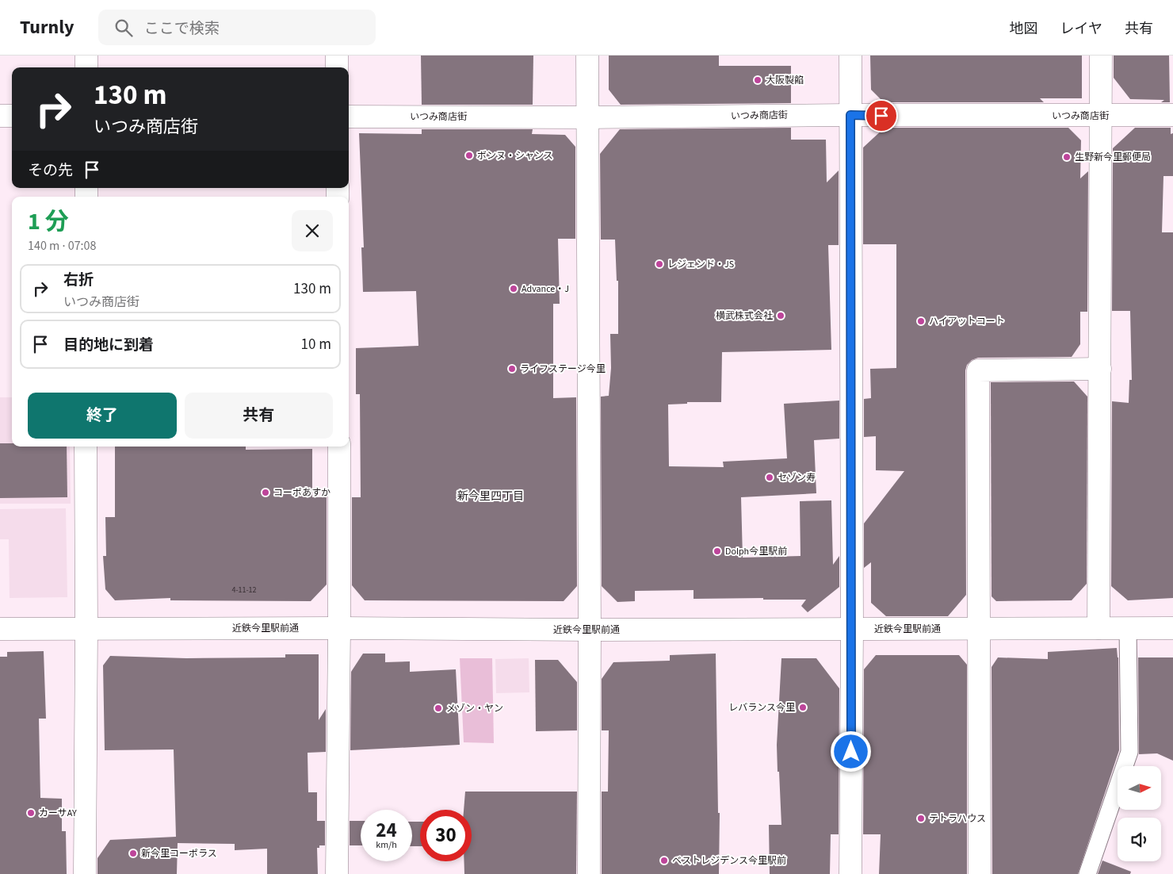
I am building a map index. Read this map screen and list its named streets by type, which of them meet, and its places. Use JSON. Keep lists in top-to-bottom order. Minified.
{"streets":{"street":["いつみ商店街","近鉄今里駅前通"]},"districts":["新今里四丁目"],"places":["大阪製餡","ボンヌ・シャンス","生野新今里郵便局","レジェンド・JS","Advance・J","横武株式会社","ハイアットコート","ライフステージ今里","セゾン寿","コーポあすか","Dolph今里駅前","レバランス今里","メゾン・ヤン","カーサAY","テトラハウス","新今里コーポラス","ベストレジデンス今里駅前"],"house_numbers":["4-11-12"],"north":"right","page":{"header":"Turnly","search":"ここで検索","nav":["地図","レイヤ","共有"],"turn":["130 m","いつみ商店街"],"then":"その先","heading":["1 分","140 m · 07:08"],"list":[{"name":"右折","note":"いつみ商店街","value":"130 m"},{"name":"目的地に到着","value":"10 m"}],"buttons":["終了","共有"],"speed":"24 km/h","limit":"30"}}
